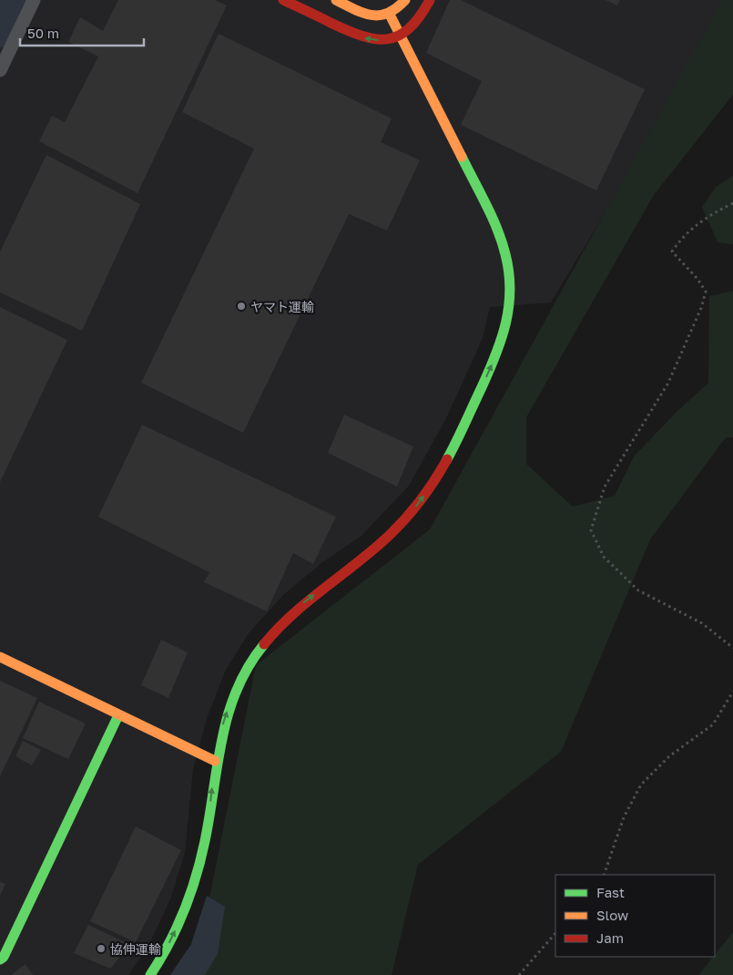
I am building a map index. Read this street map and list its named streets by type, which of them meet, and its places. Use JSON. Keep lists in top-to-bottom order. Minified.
{"places":["ヤマト運輸","協伸運輸"],"legend":["Fast","Slow","Jam"],"scale_bar":"50 m"}
